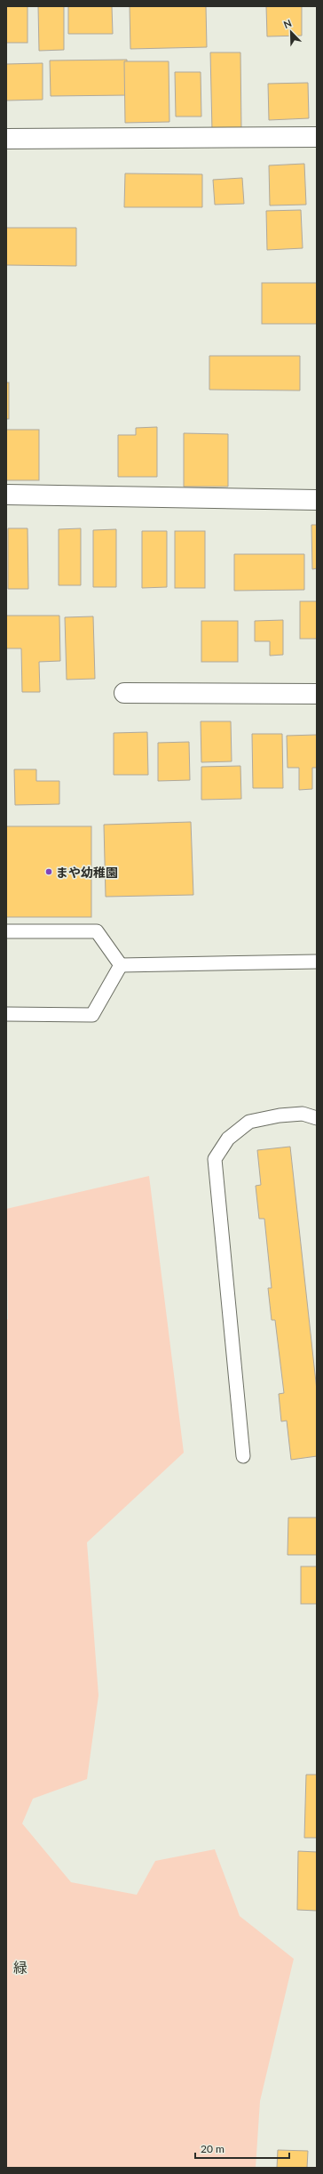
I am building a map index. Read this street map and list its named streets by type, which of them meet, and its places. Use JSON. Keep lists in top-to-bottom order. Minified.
{"districts":["緑"],"places":["まや幼稚園"],"scale_bar":"20 m","north":"top left"}
